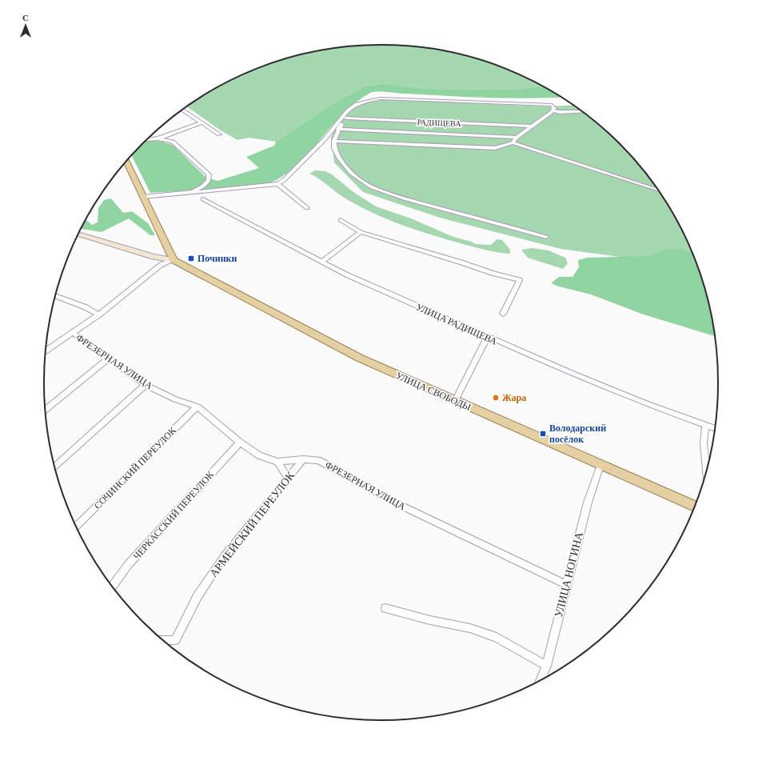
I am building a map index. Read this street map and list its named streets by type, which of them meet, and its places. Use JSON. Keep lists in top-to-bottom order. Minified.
{"streets":{"main road":["УЛИЦА СВОБОДЫ"],"street":["РАДИЩЕВА","УЛИЦА РАДИЩЕВА","ФРЕЗЕРНАЯ УЛИЦА","СОЧИНСКИЙ ПЕРЕУЛОК","ЧЕРКАССКИЙ ПЕРЕУЛОК","АРМЕЙСКИЙ ПЕРЕУЛОК","УЛИЦА НОГИНА"]},"crossings":[["ФРЕЗЕРНАЯ УЛИЦА","СОЧИНСКИЙ ПЕРЕУЛОК"],["ФРЕЗЕРНАЯ УЛИЦА","ЧЕРКАССКИЙ ПЕРЕУЛОК"],["ФРЕЗЕРНАЯ УЛИЦА","АРМЕЙСКИЙ ПЕРЕУЛОК"],["ФРЕЗЕРНАЯ УЛИЦА","УЛИЦА НОГИНА"],["УЛИЦА СВОБОДЫ","УЛИЦА НОГИНА"]],"places":{"transit":["Починки","Володарский посёлок"],"other":["Жара"]},"north":"top"}
